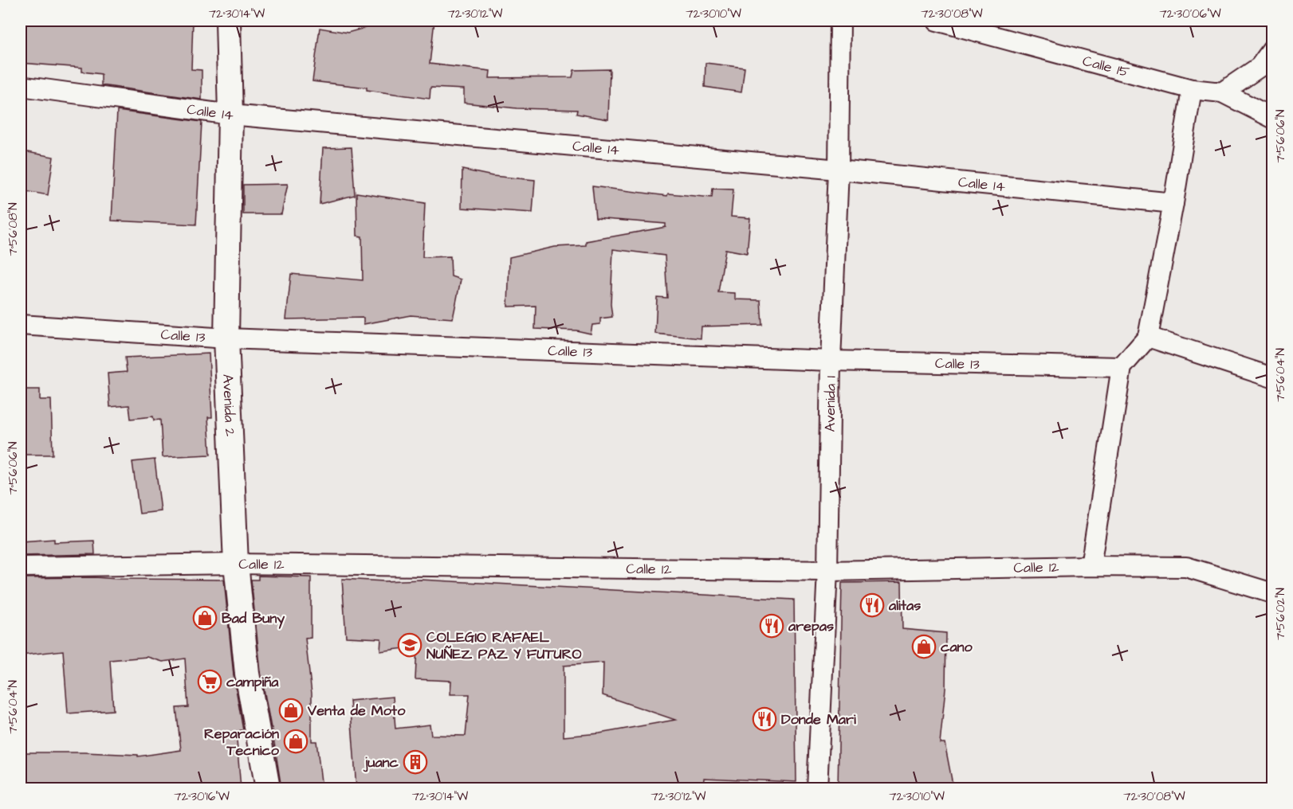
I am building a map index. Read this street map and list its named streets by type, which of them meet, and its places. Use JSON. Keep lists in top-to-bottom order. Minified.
{"streets":{"street":["Calle 15","Calle 14","Calle 13","Avenida 1","Avenida 2","Calle 12"]},"crossings":[["Calle 14","Avenida 1"],["Calle 14","Avenida 2"],["Calle 13","Avenida 1"],["Calle 13","Avenida 2"],["Avenida 1","Calle 12"],["Avenida 2","Calle 12"]],"places":{"restaurant":["alitas","arepas","Donde Mari"],"shop":["Bad Buny","cano","Venta de Moto","Reparación Tecnico"],"school or university":["COLEGIO RAFAEL NUÑEZ PAZ Y FUTURO"],"supermarket":["campiña"],"building":["juanc"]},"coordinates":["72°30'14\"W","72°30'12\"W","72°30'10\"W","72°30'08\"W","72°30'06\"W","7°56'06\"N","7°56'08\"N","7°56'04\"N","7°56'02\"N","72°30'16\"W"]}
